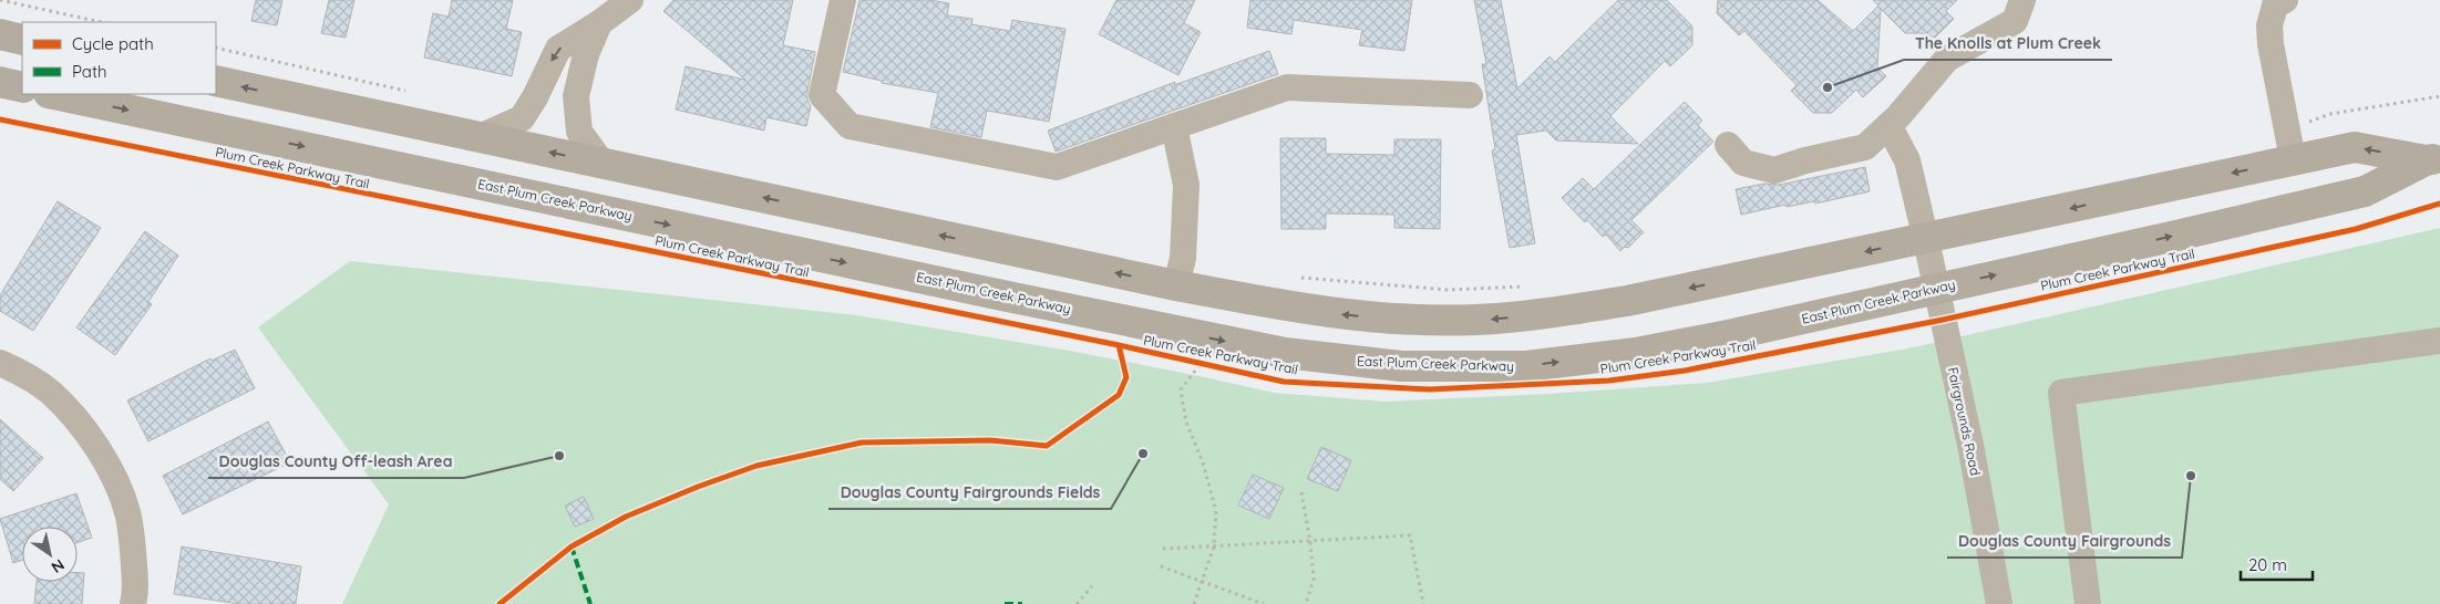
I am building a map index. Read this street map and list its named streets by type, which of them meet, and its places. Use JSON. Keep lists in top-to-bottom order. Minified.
{"streets":{"main road":["East Plum Creek Parkway"],"street":["Fairgrounds Road"],"cycle path":["Plum Creek Parkway Trail"]},"crossings":[["East Plum Creek Parkway","Fairgrounds Road"]],"places":["The Knolls at Plum Creek","Douglas County Fairgrounds Fields","Douglas County Off-leash Area","Douglas County Fairgrounds"],"legend":["Cycle path","Path"],"scale_bar":"20 m","north":"bottom right"}
